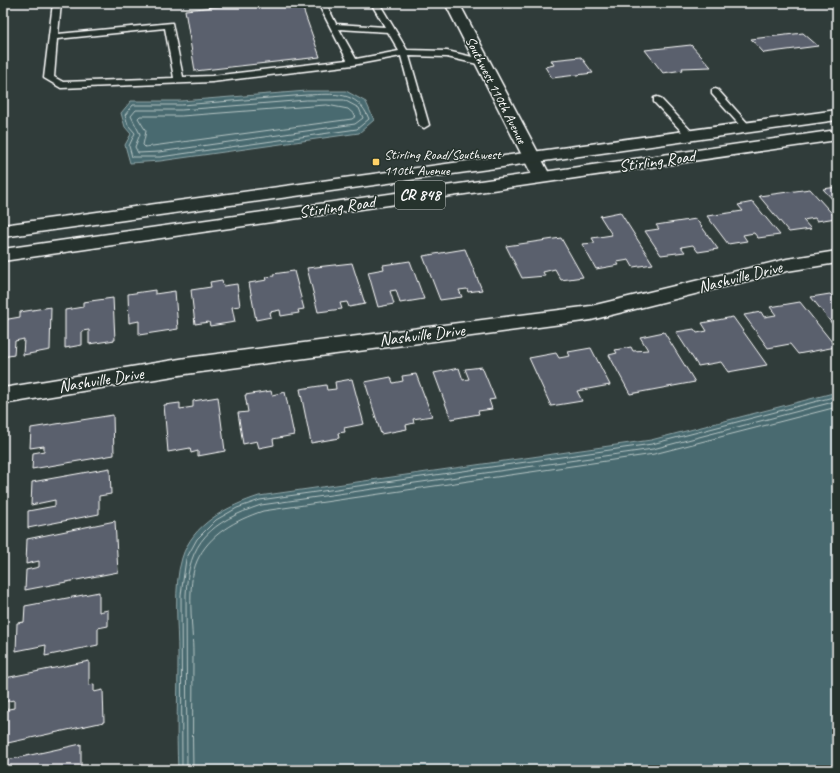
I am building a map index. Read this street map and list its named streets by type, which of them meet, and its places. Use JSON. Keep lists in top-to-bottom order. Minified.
{"streets":{"main road":["Southwest 110th Avenue","Stirling Road","CR 848","Nashville Drive"]},"crossings":[["Southwest 110th Avenue","Stirling Road"]],"places":{"transit":["Stirling Road/Southwest 110th Avenue"]}}
